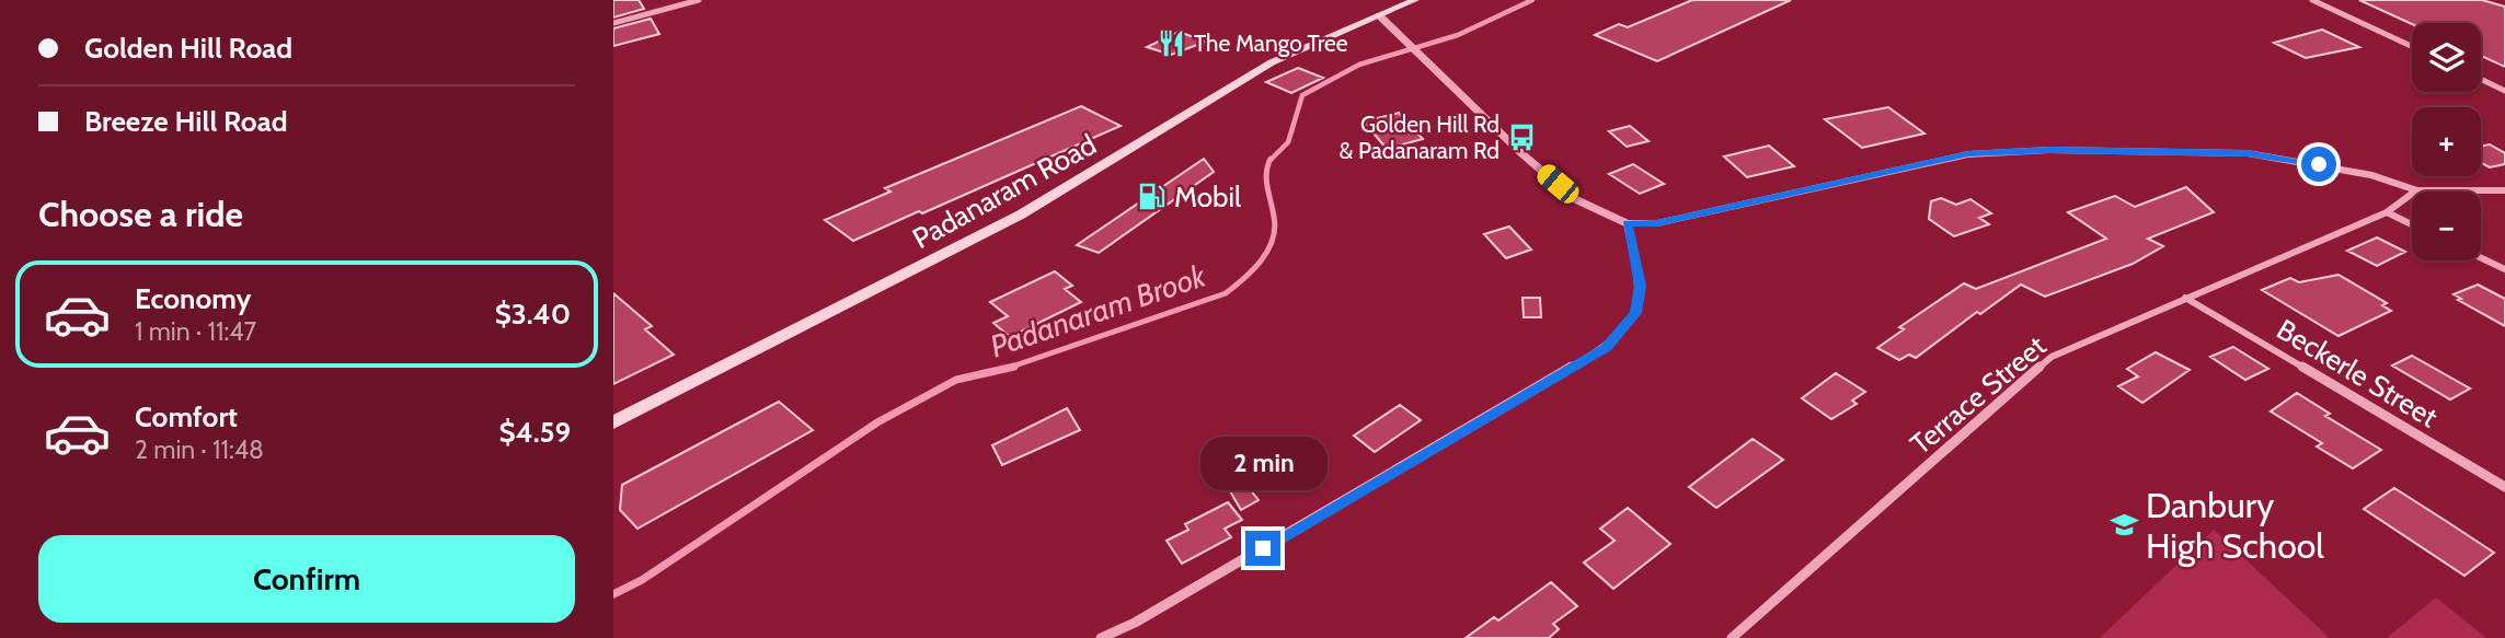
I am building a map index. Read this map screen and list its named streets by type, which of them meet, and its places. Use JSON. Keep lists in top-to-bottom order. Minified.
{"streets":{"main road":["Padanaram Road"],"street":["Beckerle Street","Terrace Street"]},"crossings":[["Beckerle Street","Terrace Street"]],"water":["Padanaram Brook"],"places":{"restaurant":["The Mango Tree"],"bus stop":["Golden Hill Rd & Padanaram Rd"],"fuel station":["Mobil"],"school or university":["Danbury High School"]},"page":{"banner":["Golden Hill Road","Breeze Hill Road"],"map_buttons":["+","−"],"heading":"Choose a ride","list":[{"name":"Economy","note":"1 min · 11:47","value":"$3.40"},{"name":"Comfort","note":"2 min · 11:48","value":"$4.59"}],"bubble":"2 min","buttons":"Confirm"}}
